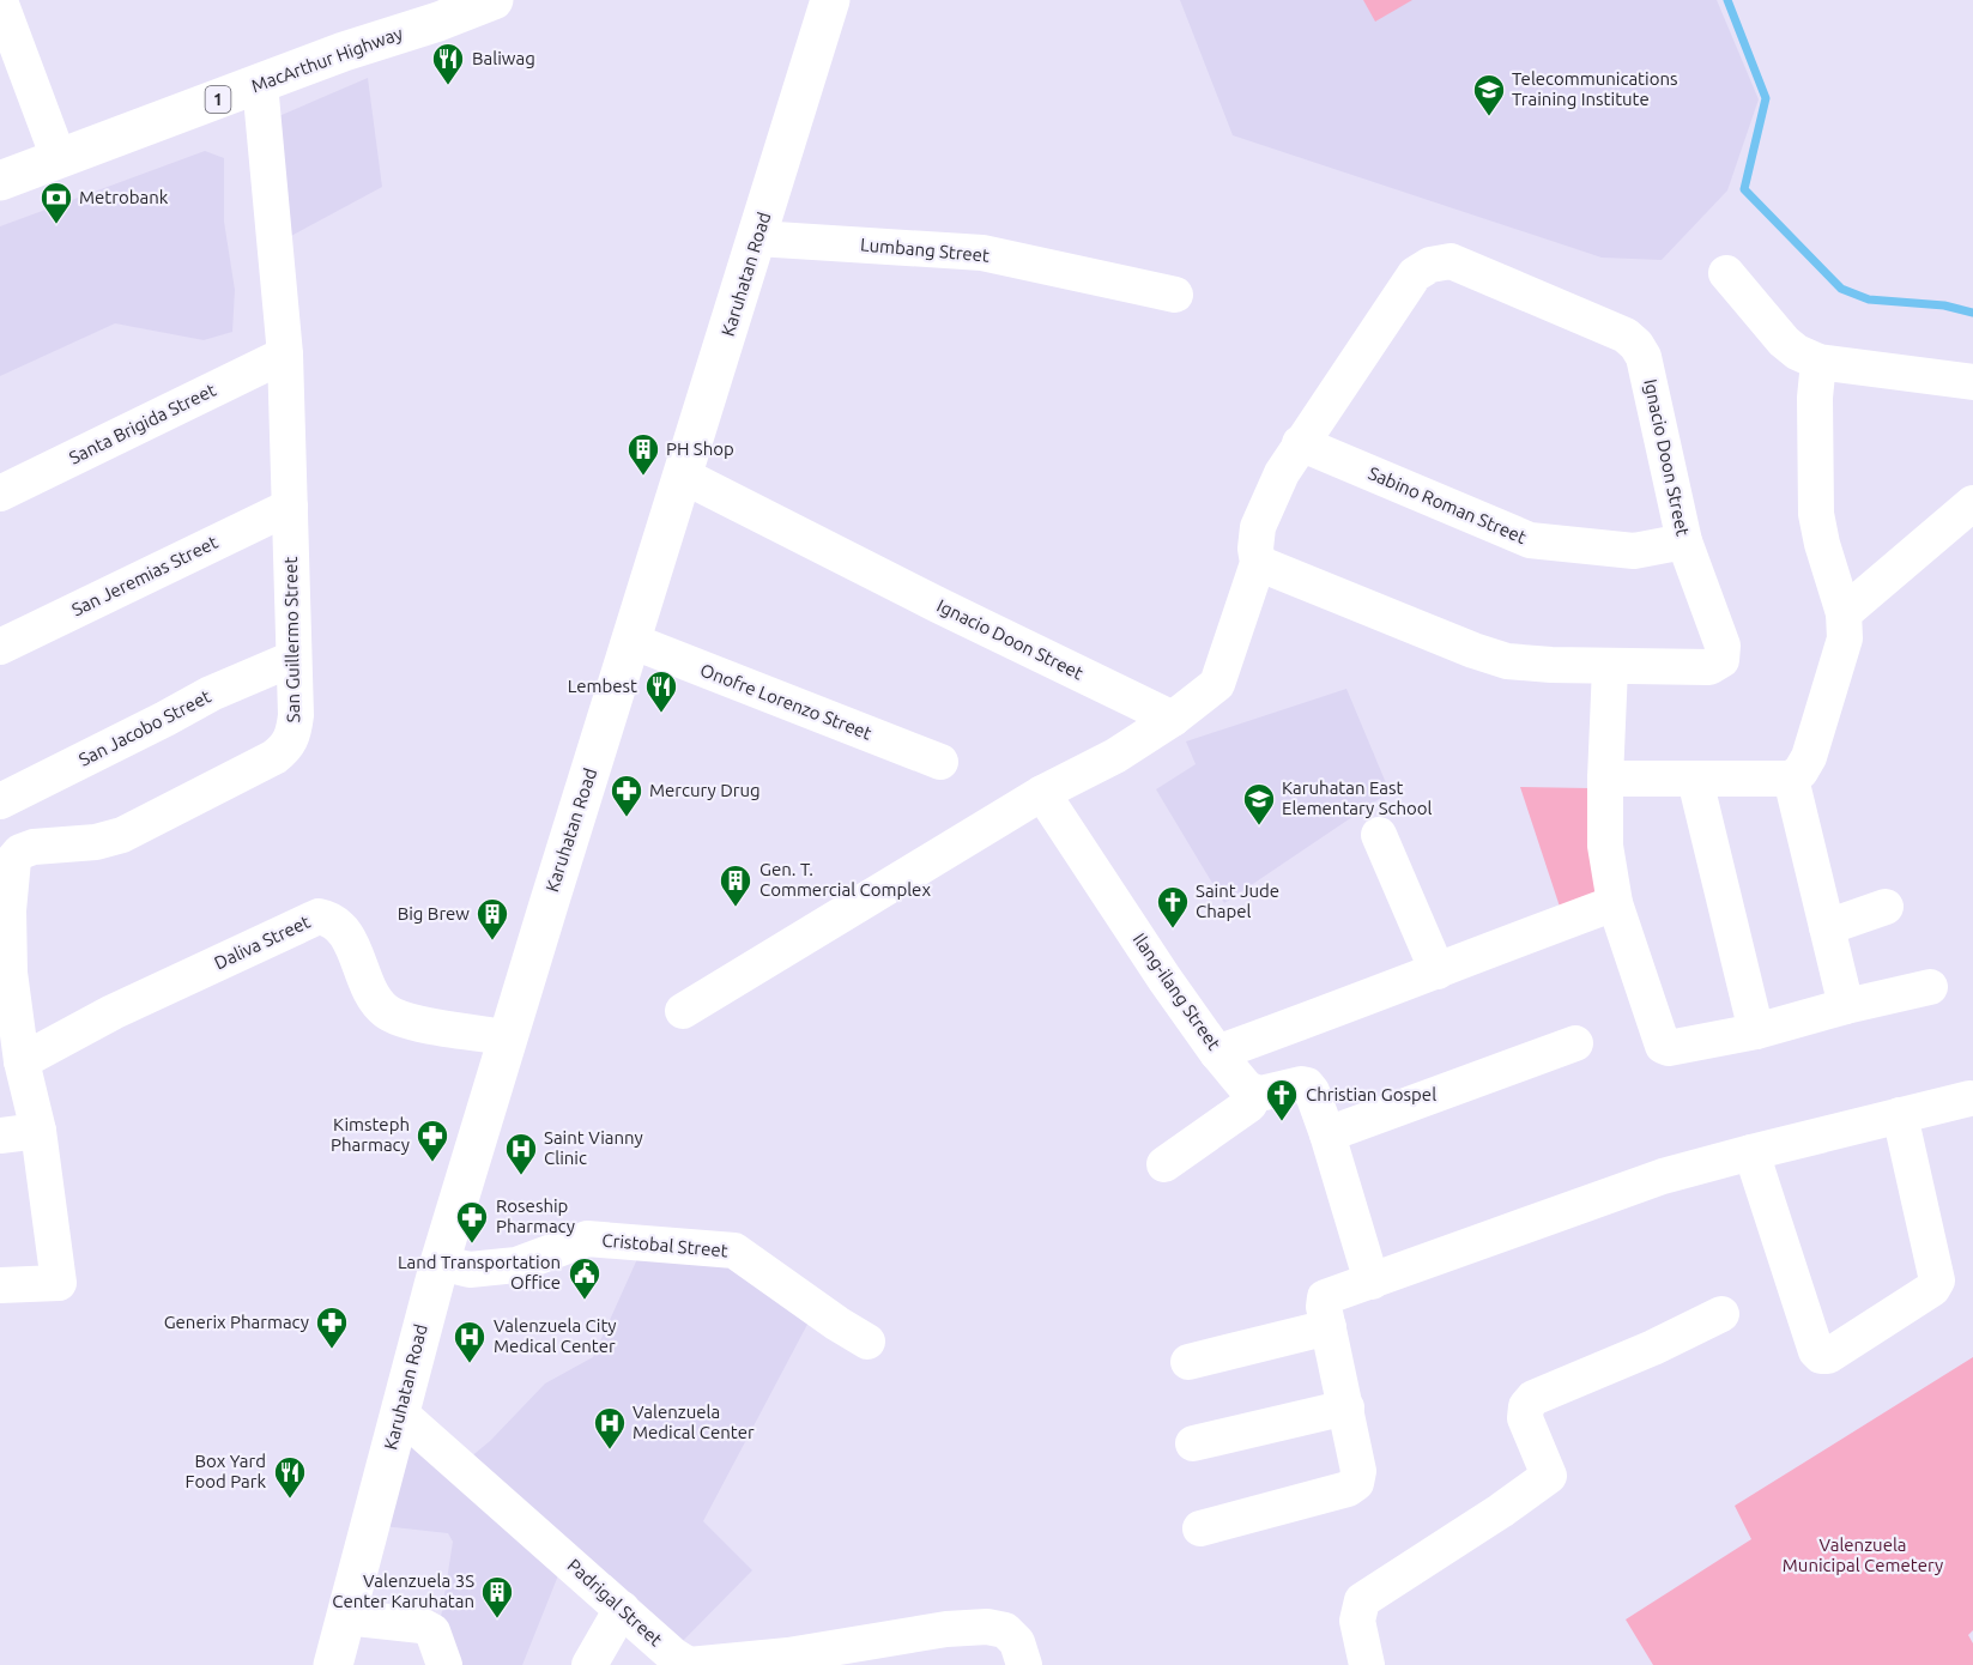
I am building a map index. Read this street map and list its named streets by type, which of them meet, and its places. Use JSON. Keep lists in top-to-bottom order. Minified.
{"streets":{"main road":["MacArthur Highway","1","Karuhatan Road"],"street":["Lumbang Street","Santa Brigida Street","Ignacio Doon Street","Sabino Roman Street","San Jeremias Street","San Guillermo Street","Onofre Lorenzo Street","San Jacobo Street","Daliva Street","Ilang-ilang Street","Cristobal Street","Padrigal Street"]},"crossings":[["MacArthur Highway","San Guillermo Street"],["Lumbang Street","Karuhatan Road"],["Karuhatan Road","Ignacio Doon Street"],["Karuhatan Road","Onofre Lorenzo Street"],["Karuhatan Road","Daliva Street"],["Karuhatan Road","Cristobal Street"],["Karuhatan Road","Padrigal Street"],["Santa Brigida Street","San Guillermo Street"],["Ignacio Doon Street","Sabino Roman Street"],["San Jeremias Street","San Guillermo Street"],["San Guillermo Street","San Jacobo Street"],["San Guillermo Street","Daliva Street"]],"parks":["Valenzuela Municipal Cemetery"],"places":{"restaurant":["Baliwag","Lembest","Box Yard Food Park"],"school or university":["Telecommunications Training Institute","Karuhatan East Elementary School"],"bank":["Metrobank"],"building":["PH Shop","Gen. T. Commercial Complex","Big Brew","Valenzuela 3S Center Karuhatan"],"pharmacy":["Mercury Drug","Kimsteph Pharmacy","Roseship Pharmacy","Generix Pharmacy"],"church":["Saint Jude Chapel","Christian Gospel"],"hospital":["Saint Vianny Clinic","Valenzuela City Medical Center","Valenzuela Medical Center"],"public building":["Land Transportation Office"]}}
